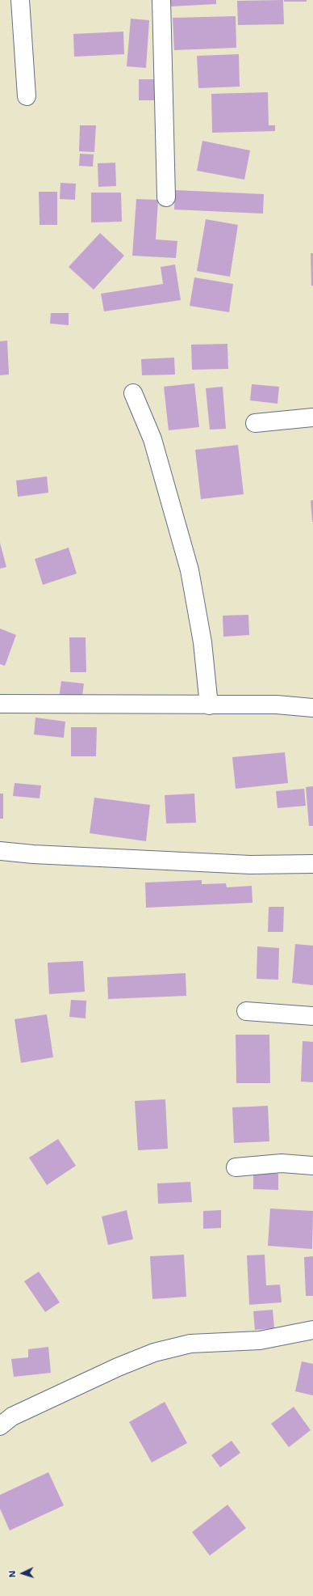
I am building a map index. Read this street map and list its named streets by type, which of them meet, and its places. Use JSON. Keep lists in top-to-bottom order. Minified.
{"north":"left"}
